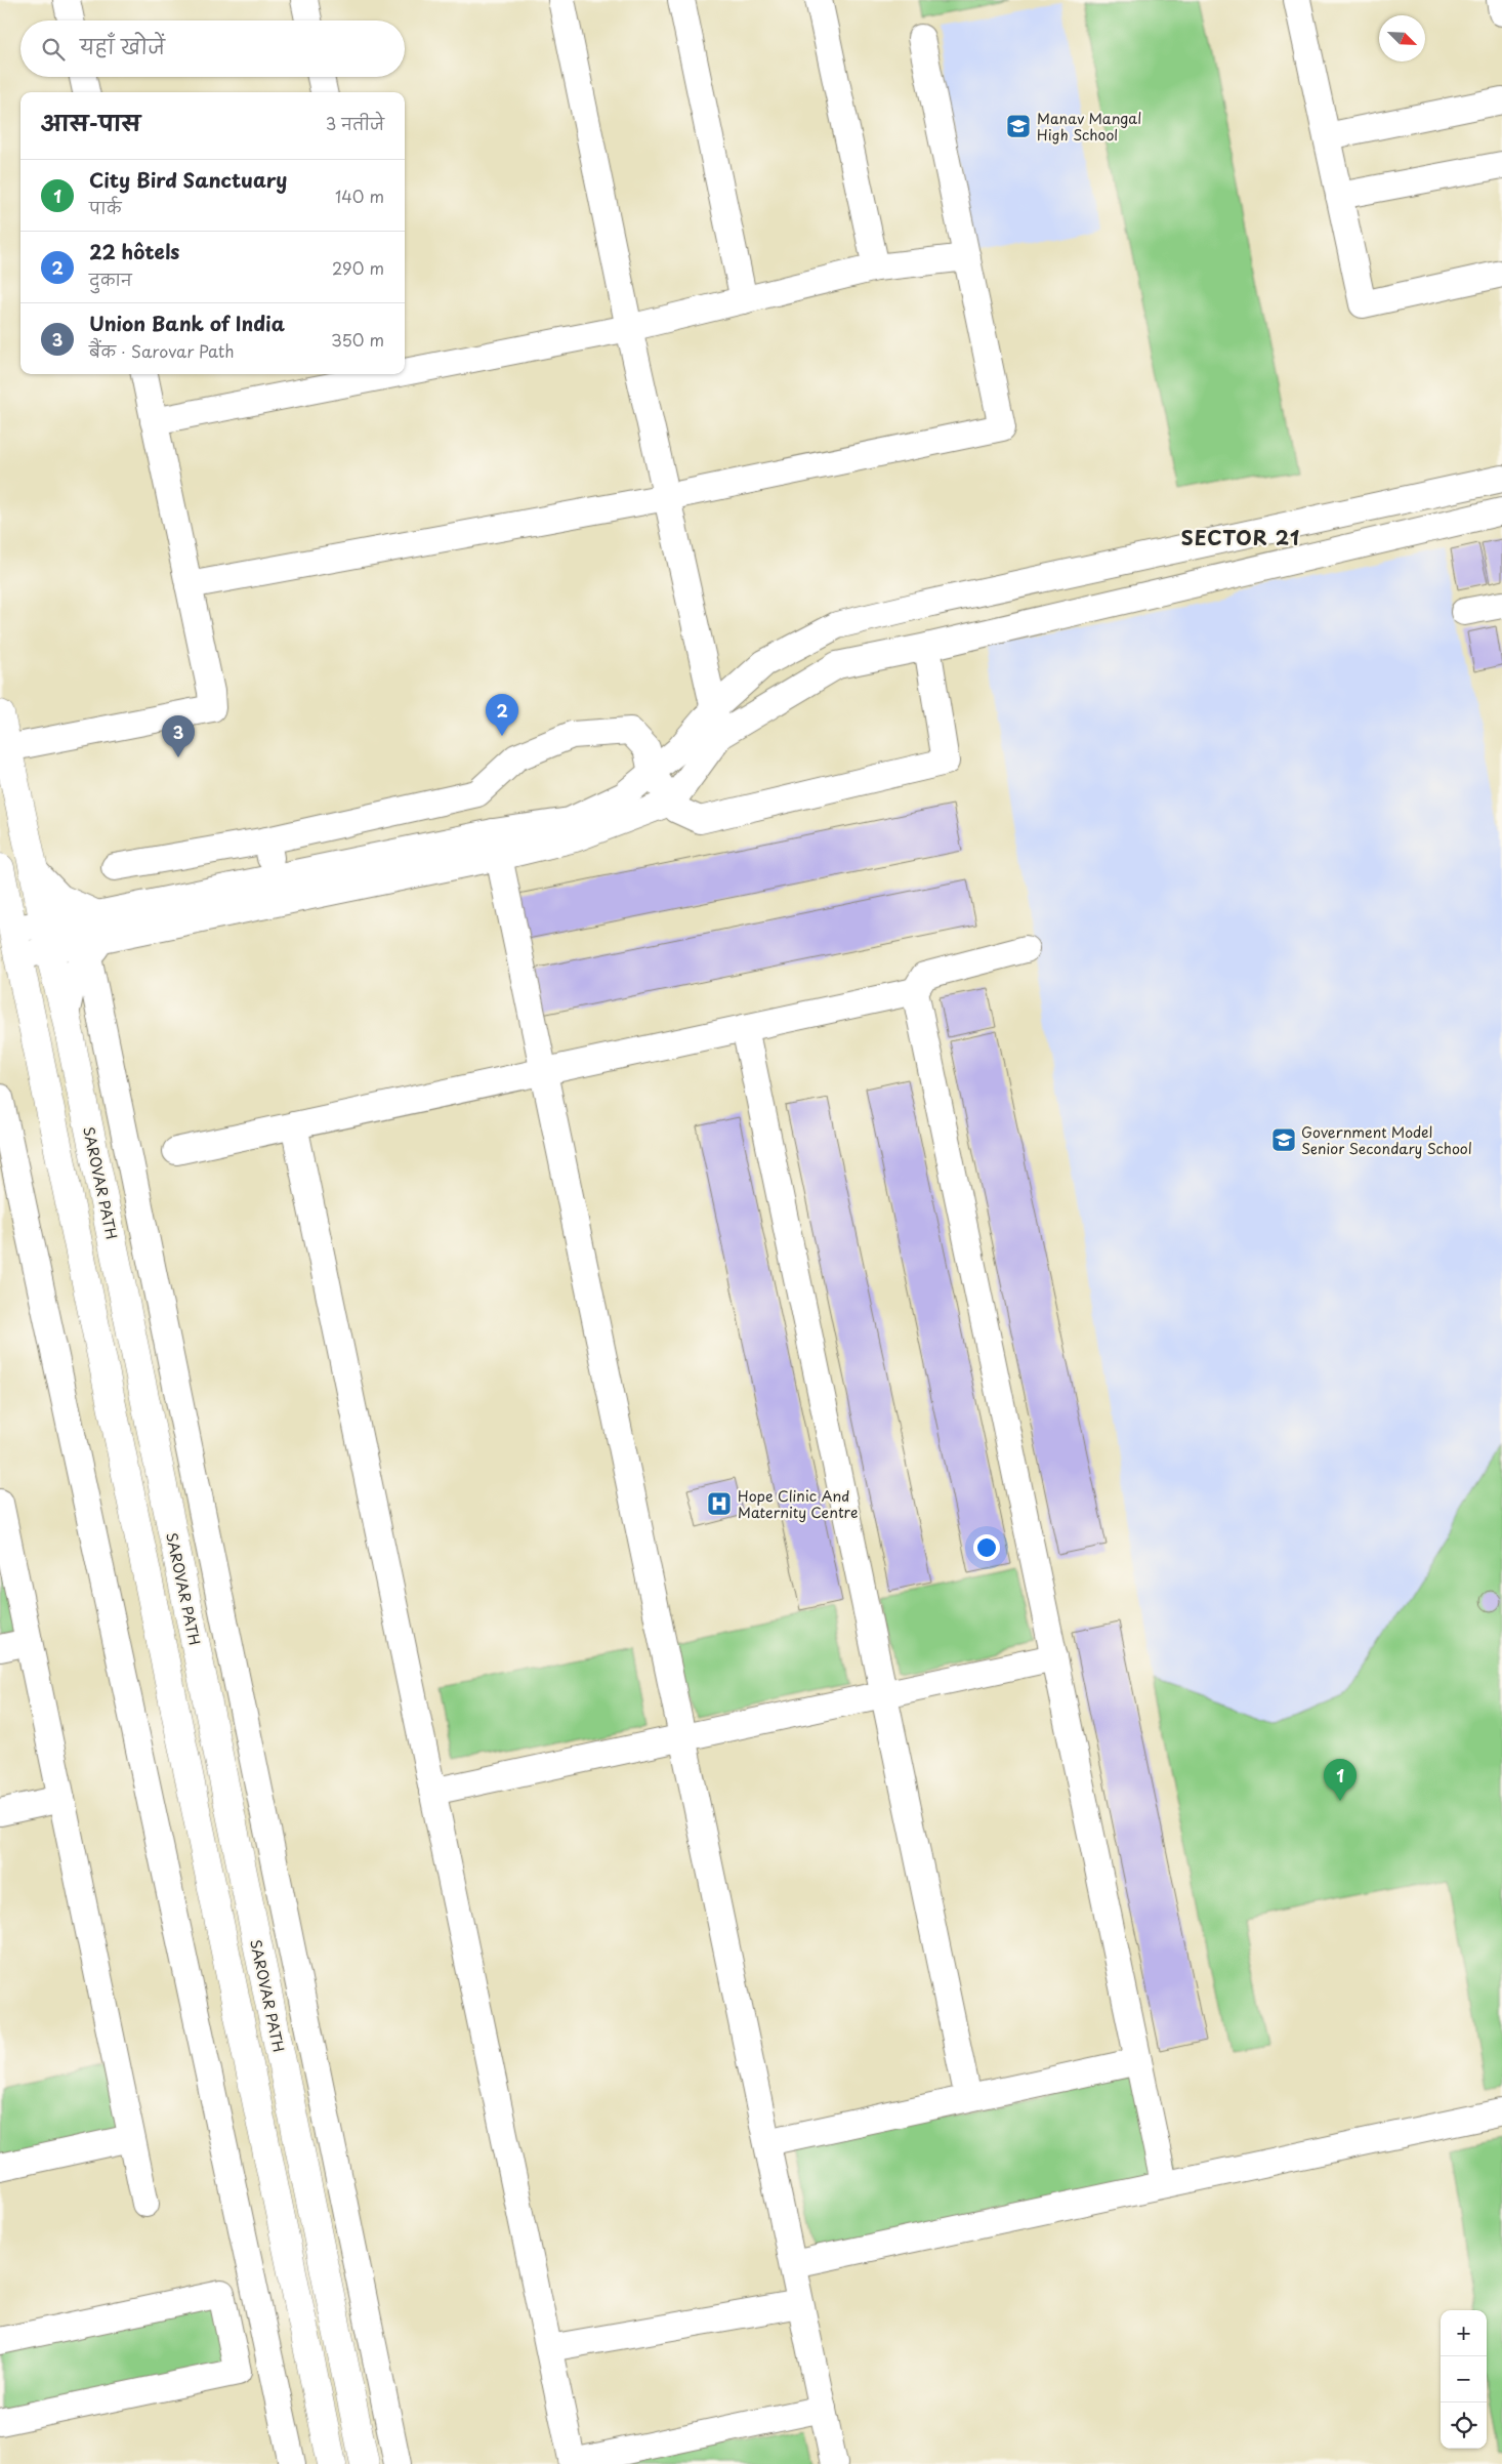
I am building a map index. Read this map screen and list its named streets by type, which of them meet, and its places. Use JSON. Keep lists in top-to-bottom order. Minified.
{"streets":{"main road":["SAROVAR PATH"]},"districts":["SECTOR 21"],"places":{"school or university":["Manav Mangal High School","Government Model Senior Secondary School"],"hospital":["Hope Clinic And Maternity Centre"]},"north":"bottom right","page":{"search":"यहाँ खोजें","heading":["आस-पास","3 नतीजे"],"list":[{"mark":"1","name":"City Bird Sanctuary","note":"पार्क","value":"140 m"},{"mark":"2","name":"22 hôtels","note":"दुकान","value":"290 m"},{"mark":"3","name":"Union Bank of India","note":"बैंक · Sarovar Path","value":"350 m"}],"pins":["2","3","1"],"map_buttons":["+","−"]}}
